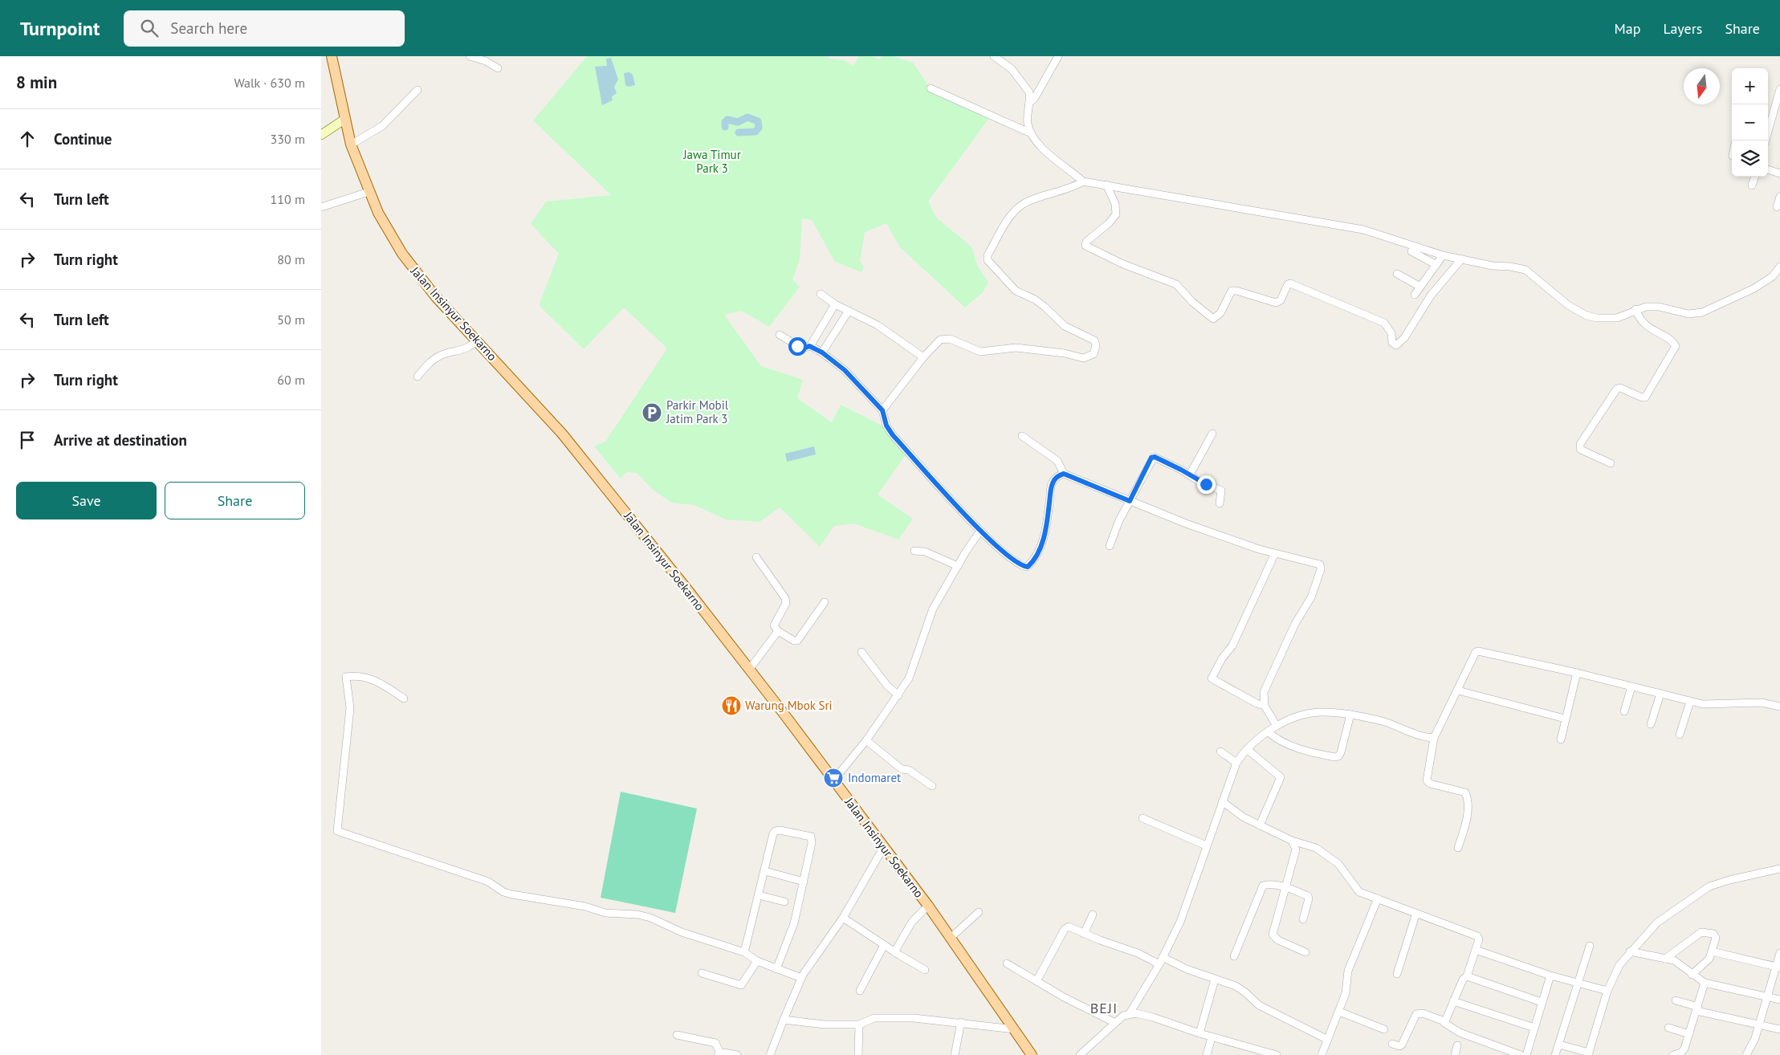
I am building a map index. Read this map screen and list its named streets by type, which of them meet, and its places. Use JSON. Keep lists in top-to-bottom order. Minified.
{"streets":{"main road":["Jalan Insinyur Soekarno"]},"districts":["BEJI"],"parks":["Jawa Timur Park 3"],"places":{"parking":["Parkir Mobil Jatim Park 3"],"restaurant":["Warung Mbok Sri"],"supermarket":["Indomaret"]},"north":"bottom","page":{"header":"Turnpoint","search":"Search here","nav":["Map","Layers","Share"],"heading":["8 min","Walk · 630 m"],"map_buttons":["+","−"],"list":[["Continue","330 m"],["Turn left","110 m"],["Turn right","80 m"],["Turn left","50 m"],["Turn right","60 m"],"Arrive at destination"],"buttons":["Save","Share"]}}
